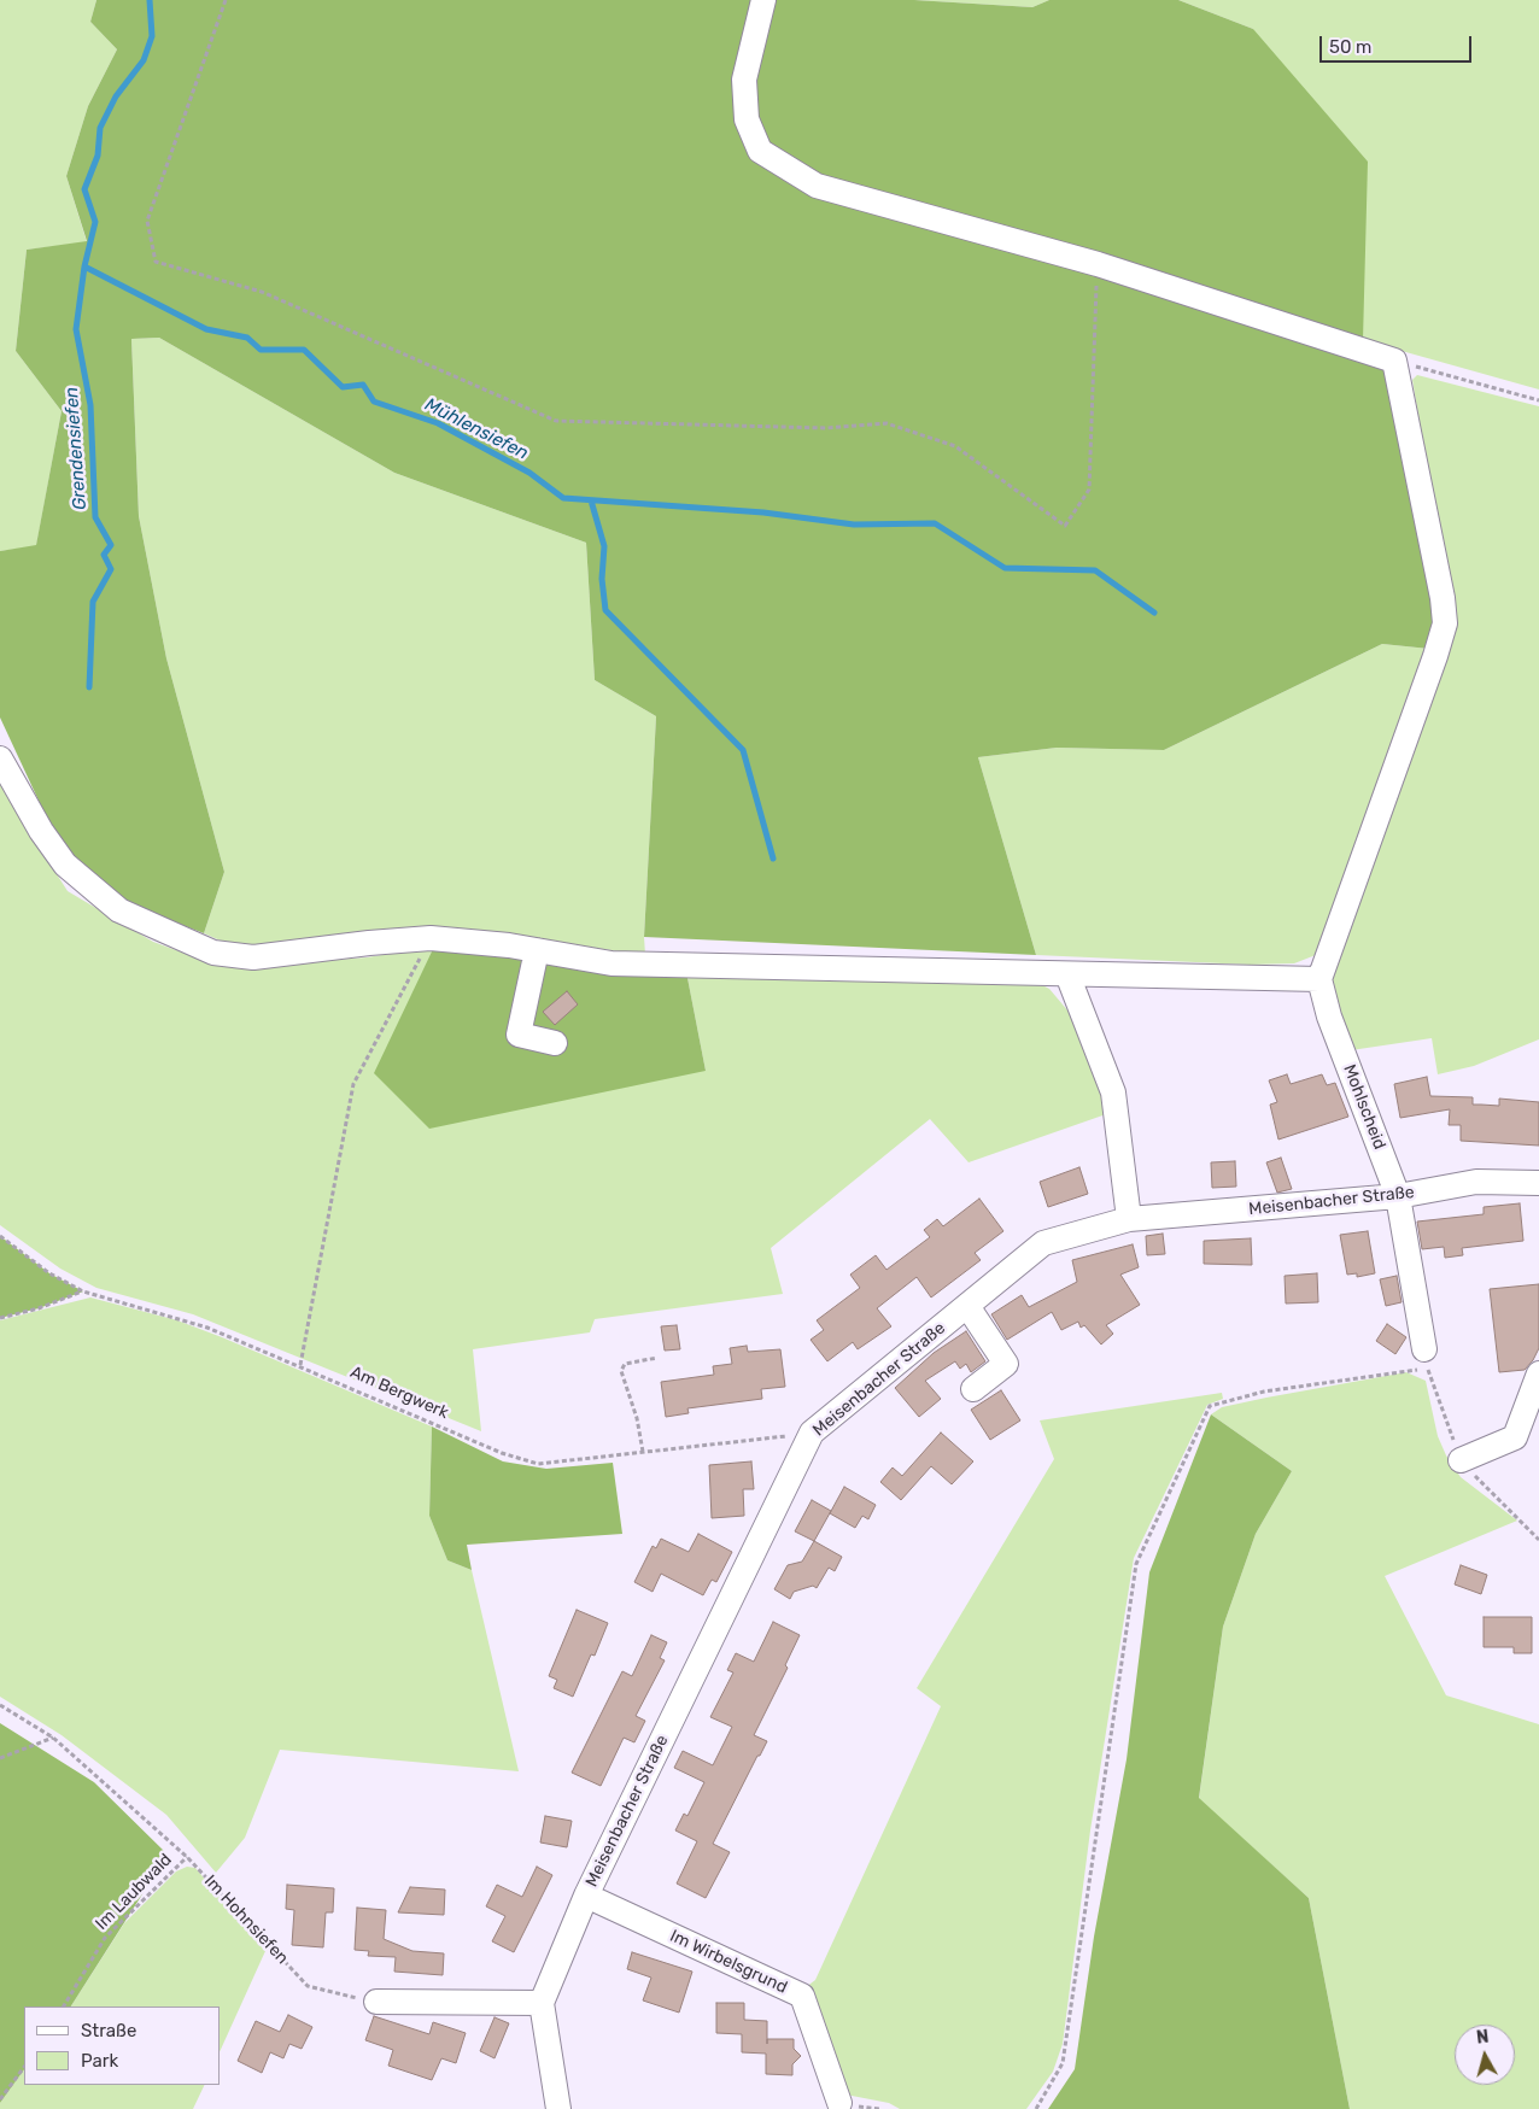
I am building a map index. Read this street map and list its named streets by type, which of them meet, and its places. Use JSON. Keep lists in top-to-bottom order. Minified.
{"streets":{"street":["Mohlscheid","Meisenbacher Straße","Im Wirbelsgrund"],"path":["Am Bergwerk","Im Laubwald","Im Hohnsiefen"]},"crossings":[["Mohlscheid","Meisenbacher Straße"],["Meisenbacher Straße","Am Bergwerk"],["Meisenbacher Straße","Im Wirbelsgrund"],["Im Laubwald","Im Hohnsiefen"]],"water":["Mühlensiefen","Grendensiefen"],"legend":["Straße","Park"],"scale_bar":"50 m","north":"top"}
